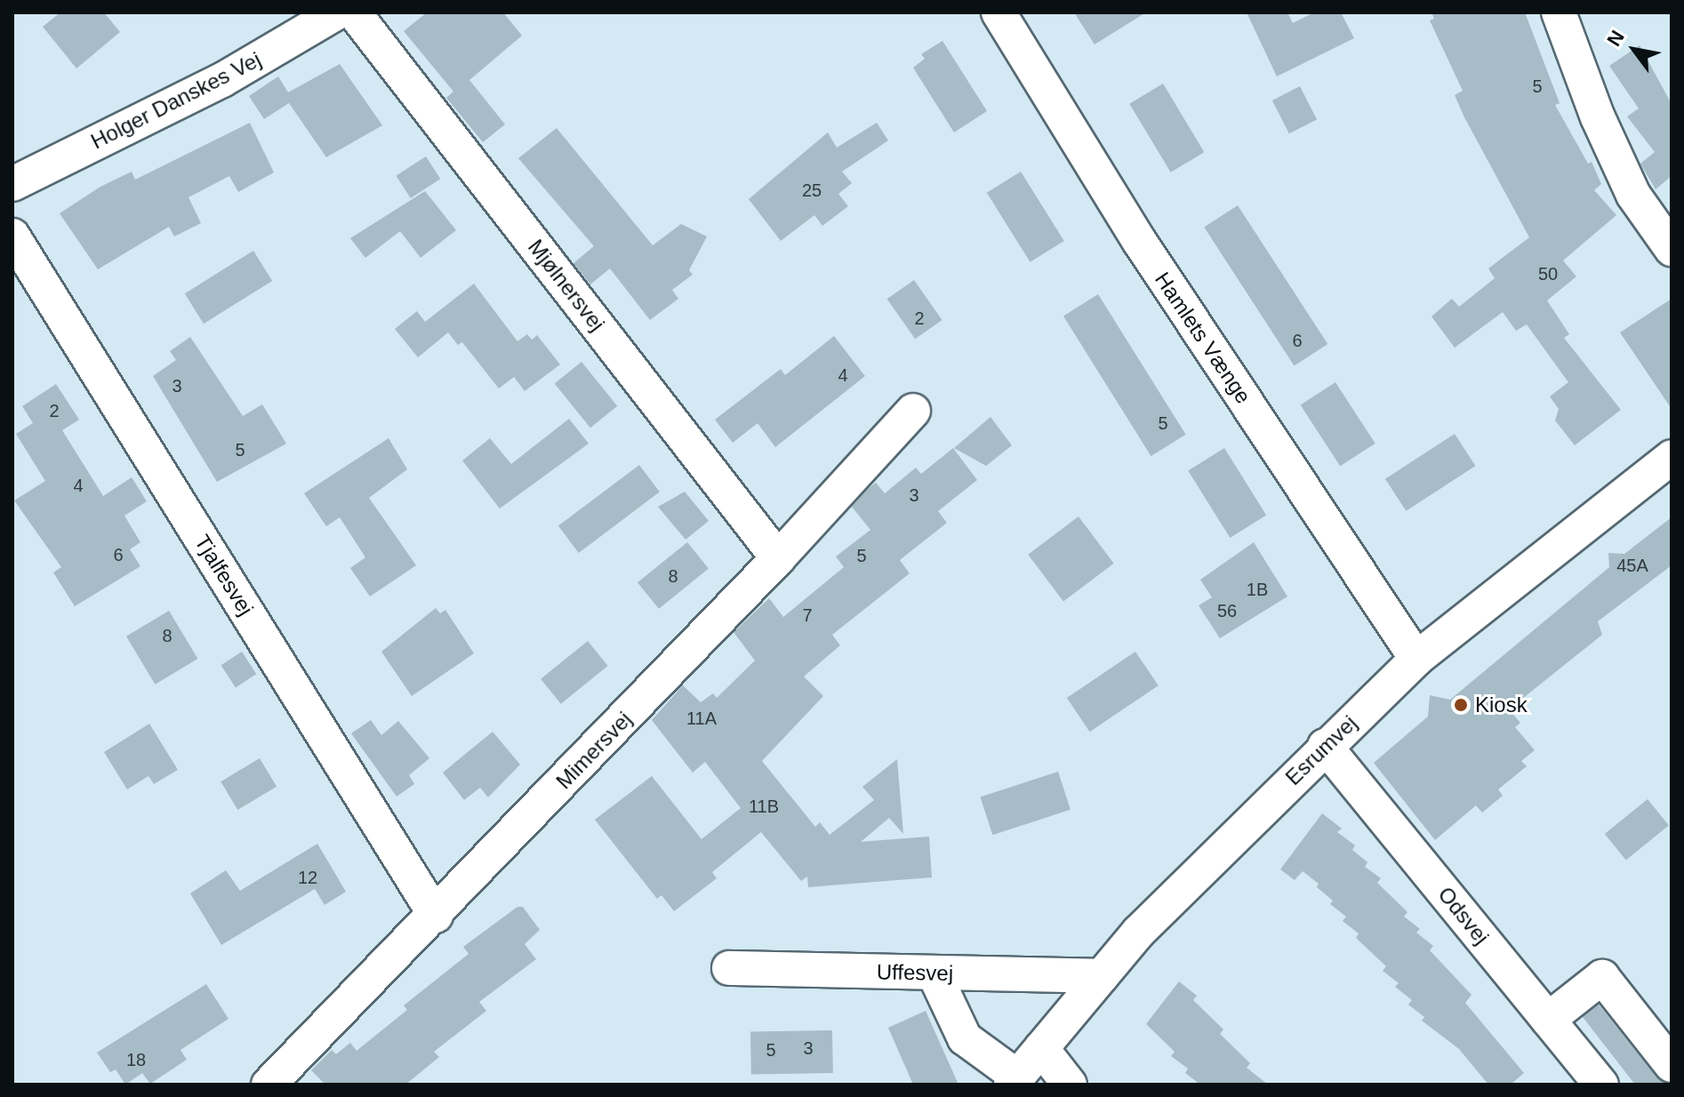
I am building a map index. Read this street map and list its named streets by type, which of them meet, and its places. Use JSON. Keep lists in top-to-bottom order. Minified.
{"streets":{"street":["Holger Danskes Vej","Mjølnersvej","Hamlets Vænge","Tjalfesvej","Mimersvej","Esrumvej","Odsvej","Uffesvej"]},"crossings":[["Mjølnersvej","Mimersvej"],["Hamlets Vænge","Esrumvej"],["Tjalfesvej","Mimersvej"],["Esrumvej","Odsvej"],["Esrumvej","Uffesvej"]],"places":["Kiosk"],"house_numbers":["5","25","50","2","6","4","3","2","5","5","4","3","6","5","45A","8","1B","56","7","8","11A","11B","12","3","5","18"],"north":"top left"}
